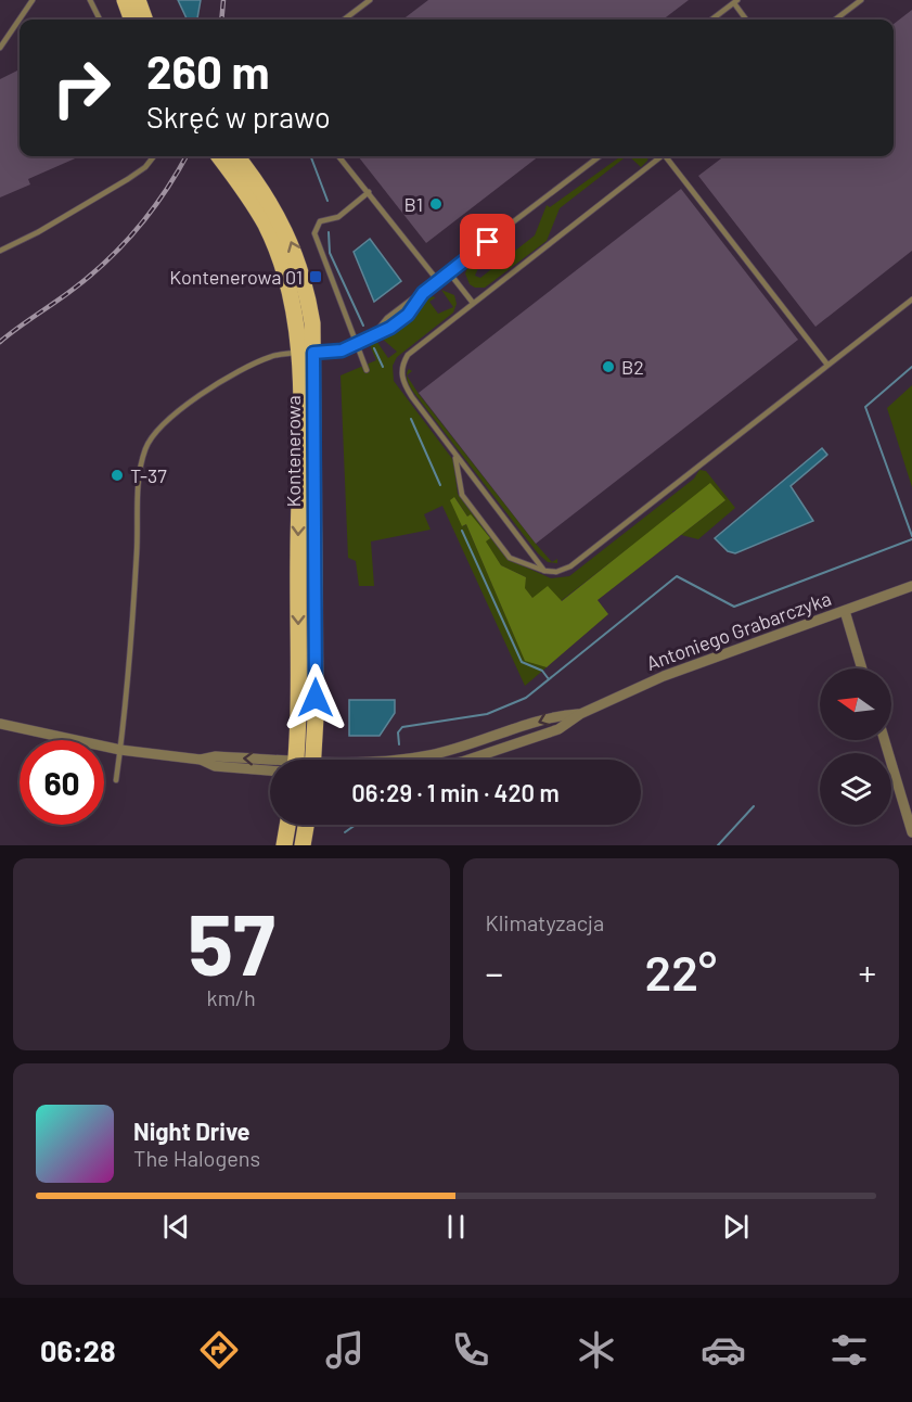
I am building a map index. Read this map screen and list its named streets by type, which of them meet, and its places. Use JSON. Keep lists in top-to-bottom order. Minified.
{"streets":{"main road":["Kontenerowa"],"street":["Antoniego Grabarczyka"]},"places":{"other":["B1","B2","T-37"],"transit":["Kontenerowa 01"]},"north":"left","page":{"turn":["260 m","Skręć w prawo"],"limit":"60","trip":"06:29 · 1 min · 420 m","tile":[["57","km/h"],"Klimatyzacja"],"heat":["−","22°","+"],"song":["Night Drive","The Halogens"],"tabs":"06:28"}}
